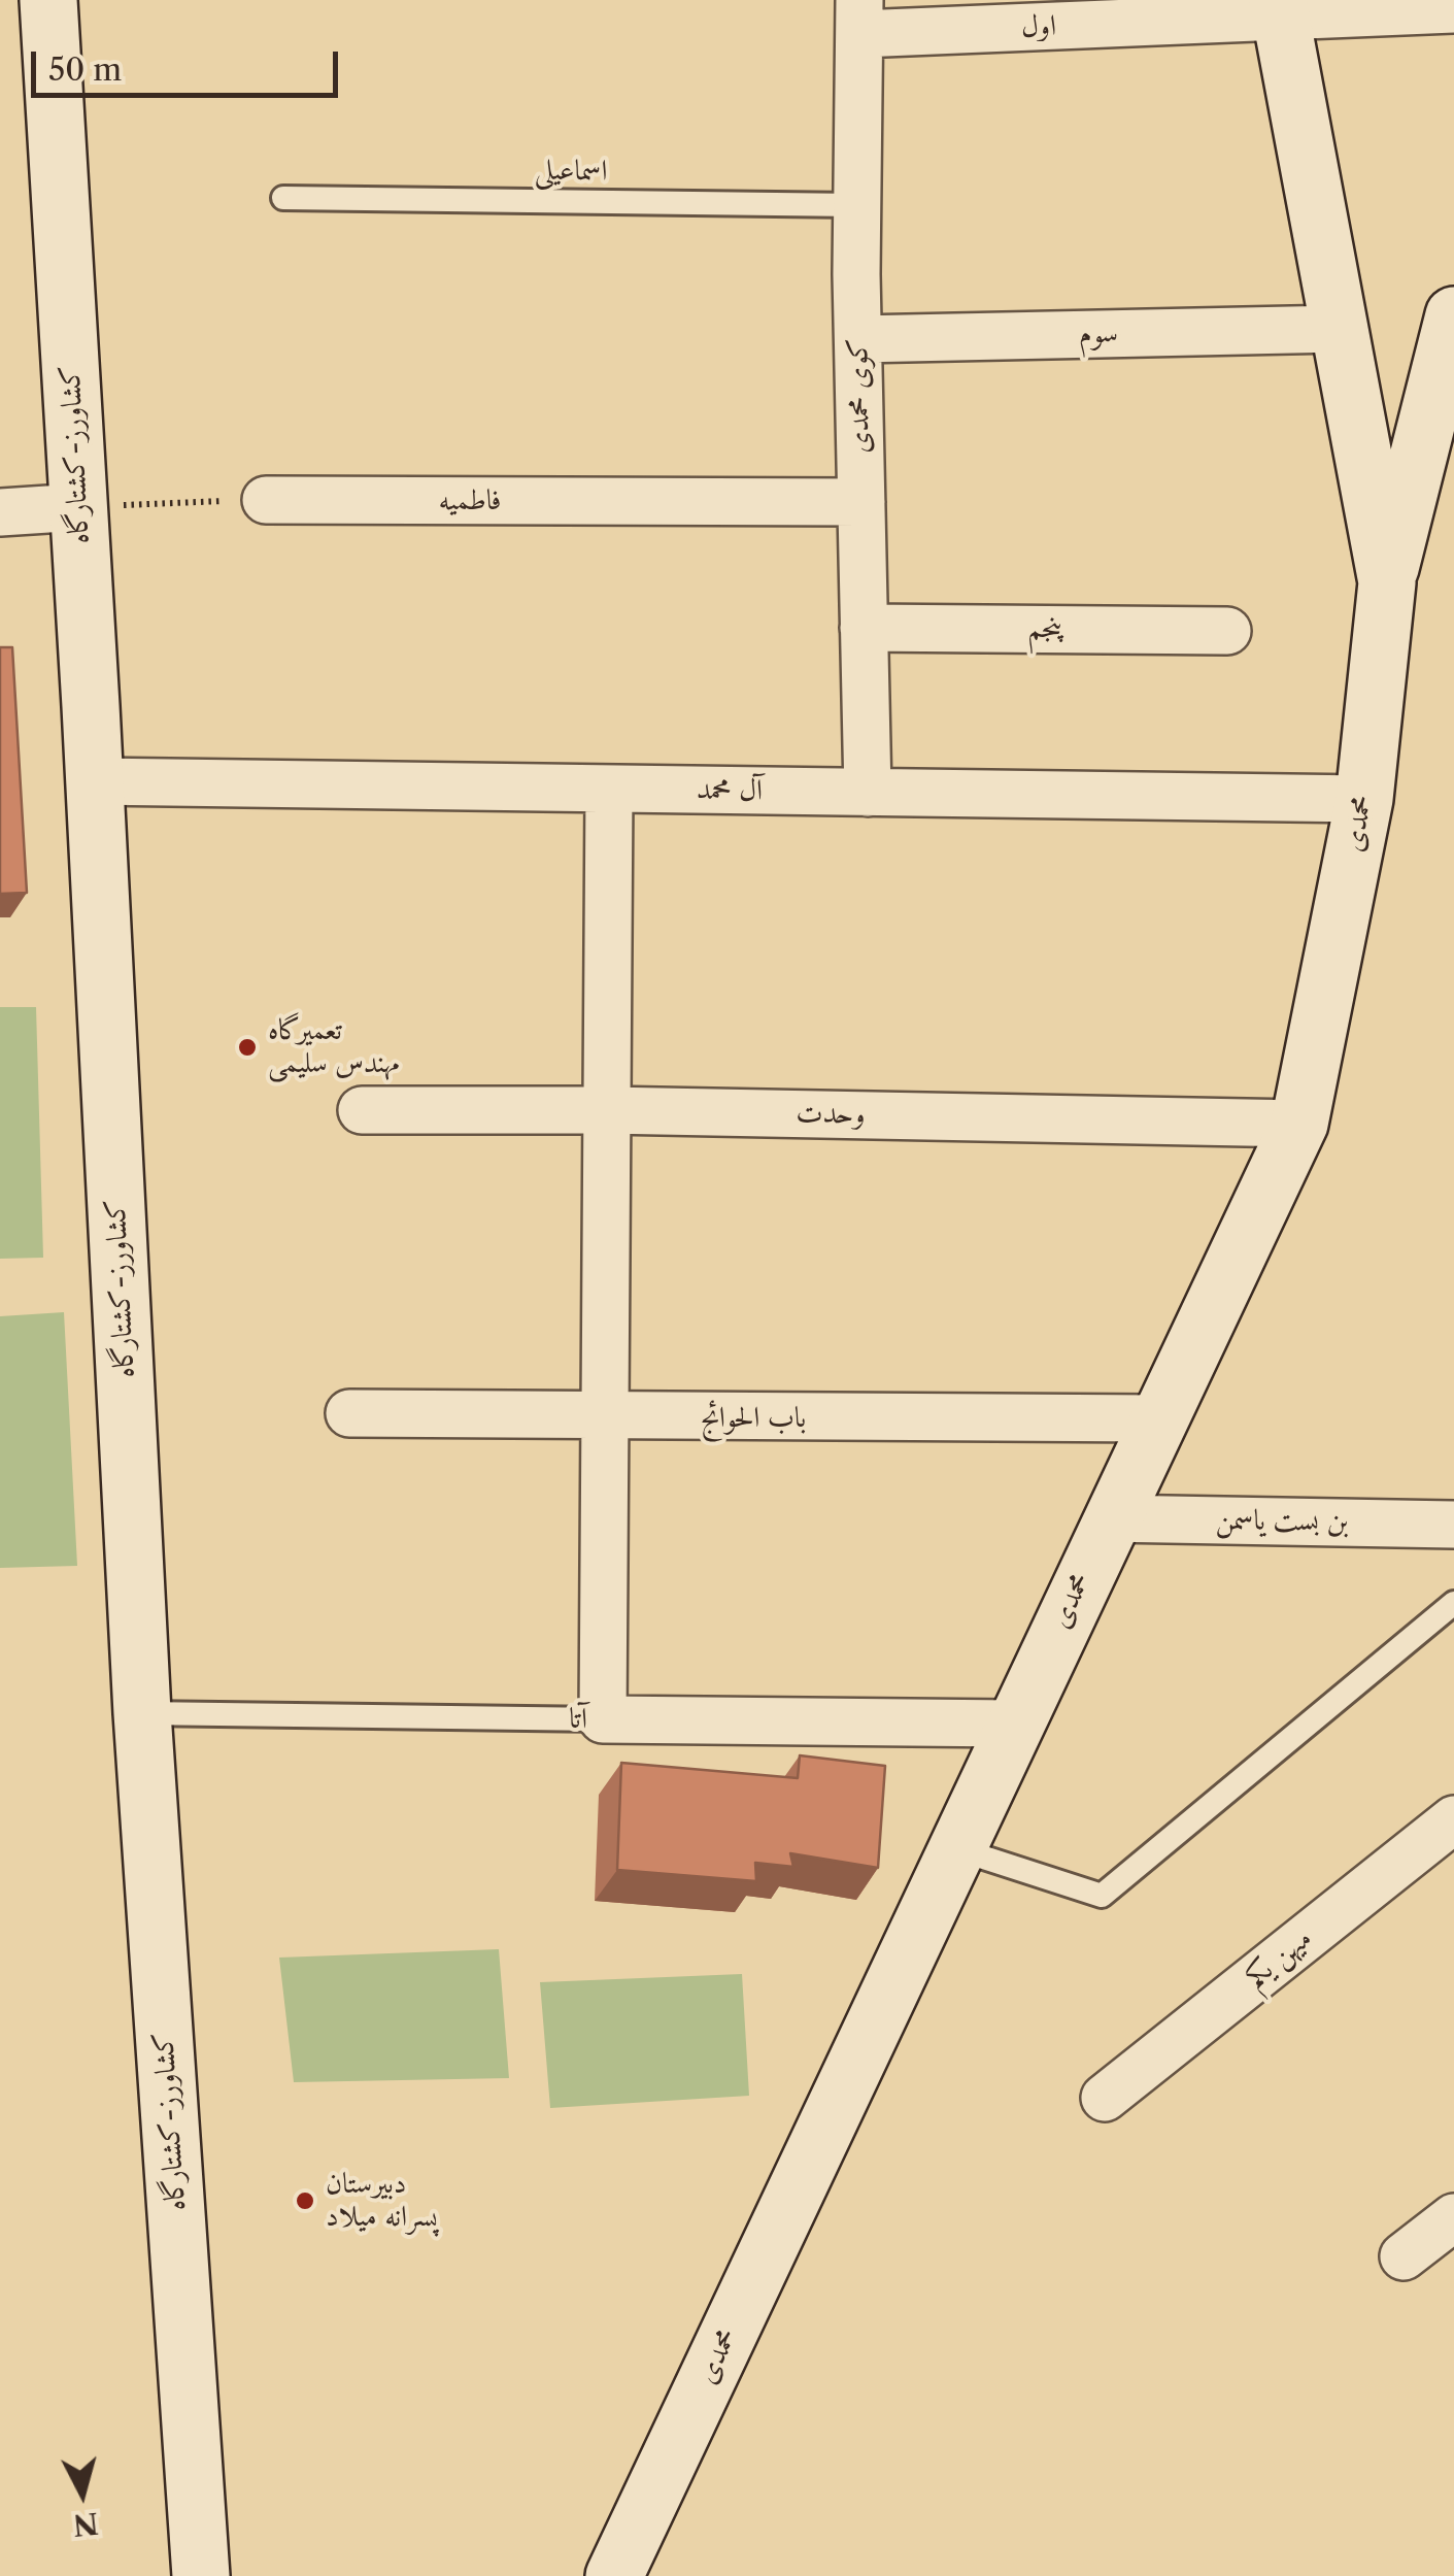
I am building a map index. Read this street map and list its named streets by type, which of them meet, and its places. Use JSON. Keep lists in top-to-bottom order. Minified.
{"streets":{"street":["اول","سوم","کوی محمدی","کشاورز-کشتارگاه","فاطمیه","پنجم","آل محمد","محمدی","وحدت","باب الحوائج","بن بست یاسمن","آتا","میهن یکم"],"lane":["اسماعیلی"]},"crossings":[["اول","کوی محمدی"],["اول","محمدی"],["اسماعیلی","کوی محمدی"],["سوم","کوی محمدی"],["سوم","محمدی"],["کوی محمدی","فاطمیه"],["کوی محمدی","پنجم"],["کوی محمدی","آل محمد"],["کشاورز-کشتارگاه","آل محمد"],["کشاورز-کشتارگاه","آتا"],["آل محمد","محمدی"],["محمدی","وحدت"],["محمدی","باب الحوائج"],["محمدی","بن بست یاسمن"],["محمدی","آتا"]],"places":["تعمیرگاه مهندس سلیمی","دبیرستان پسرانه میلاد"],"scale_bar":"50 m","north":"bottom"}
